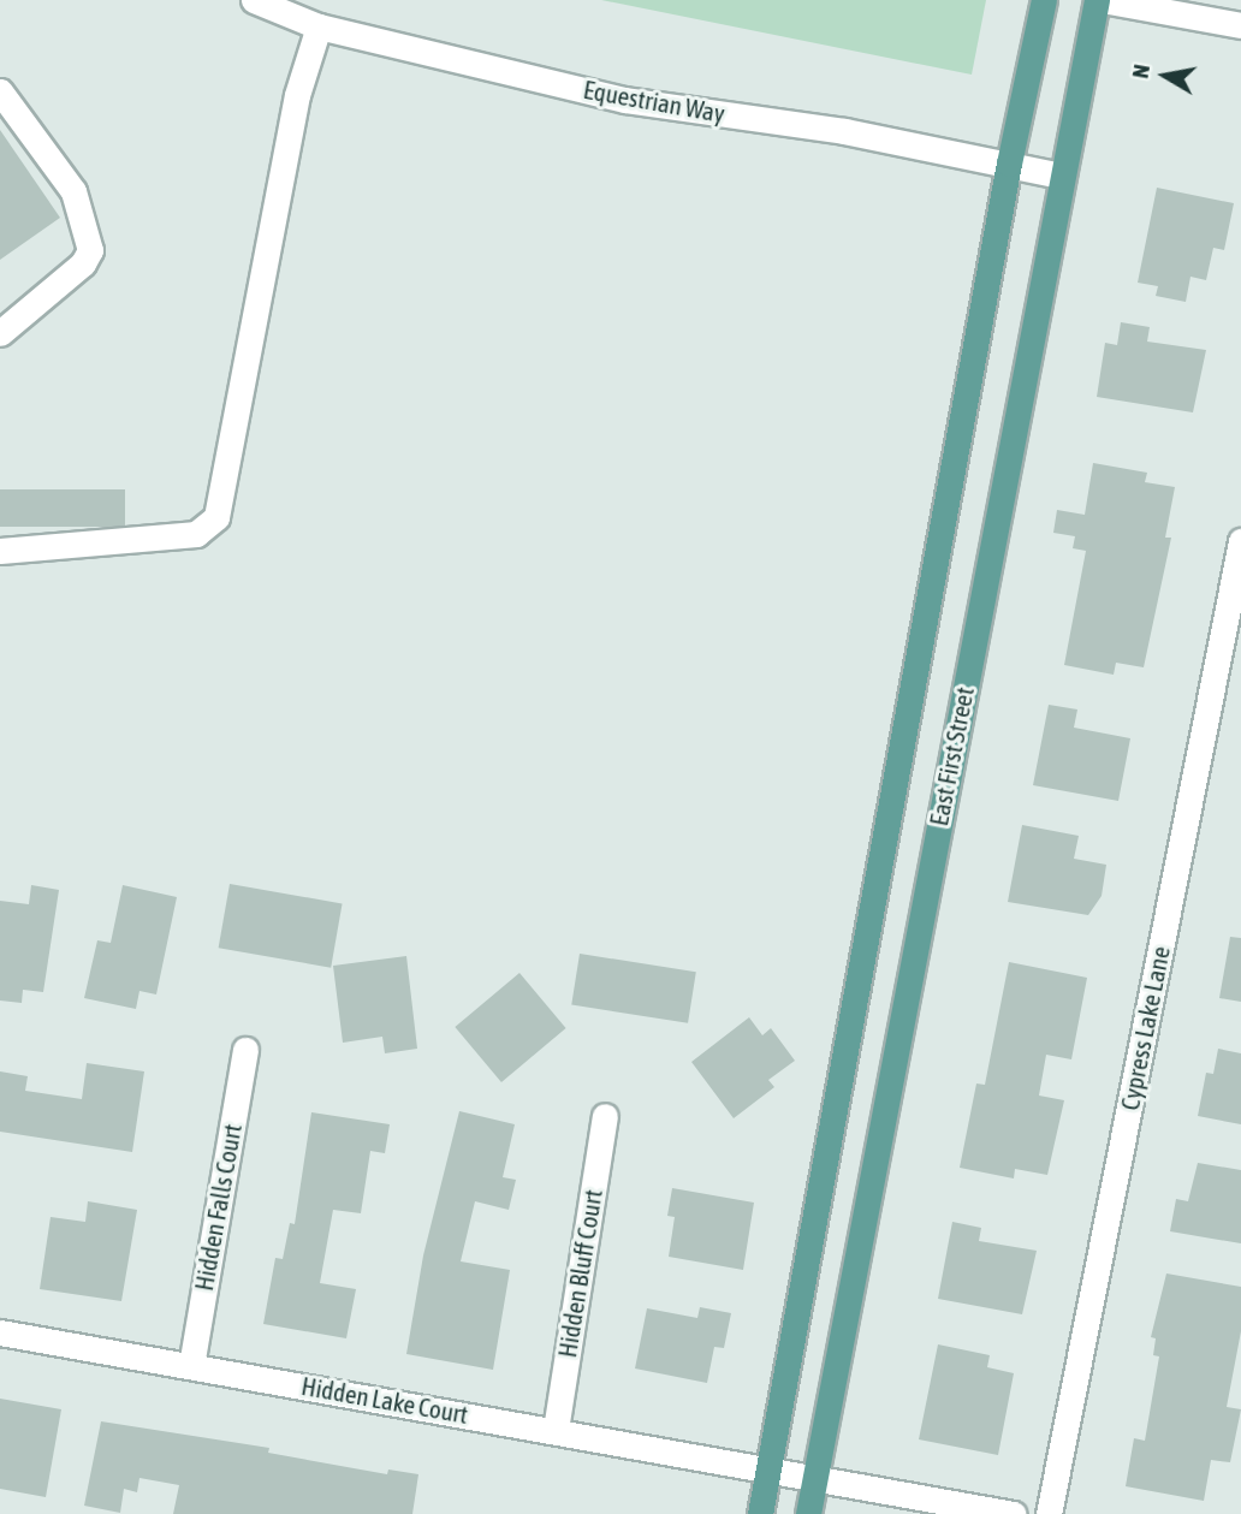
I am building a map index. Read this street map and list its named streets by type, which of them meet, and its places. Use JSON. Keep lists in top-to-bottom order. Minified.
{"streets":{"main road":["East First Street"],"street":["Equestrian Way","Cypress Lake Lane","Hidden Falls Court","Hidden Bluff Court","Hidden Lake Court"]},"crossings":[["Equestrian Way","East First Street"],["East First Street","Hidden Lake Court"],["Hidden Falls Court","Hidden Lake Court"],["Hidden Bluff Court","Hidden Lake Court"]],"north":"left"}
